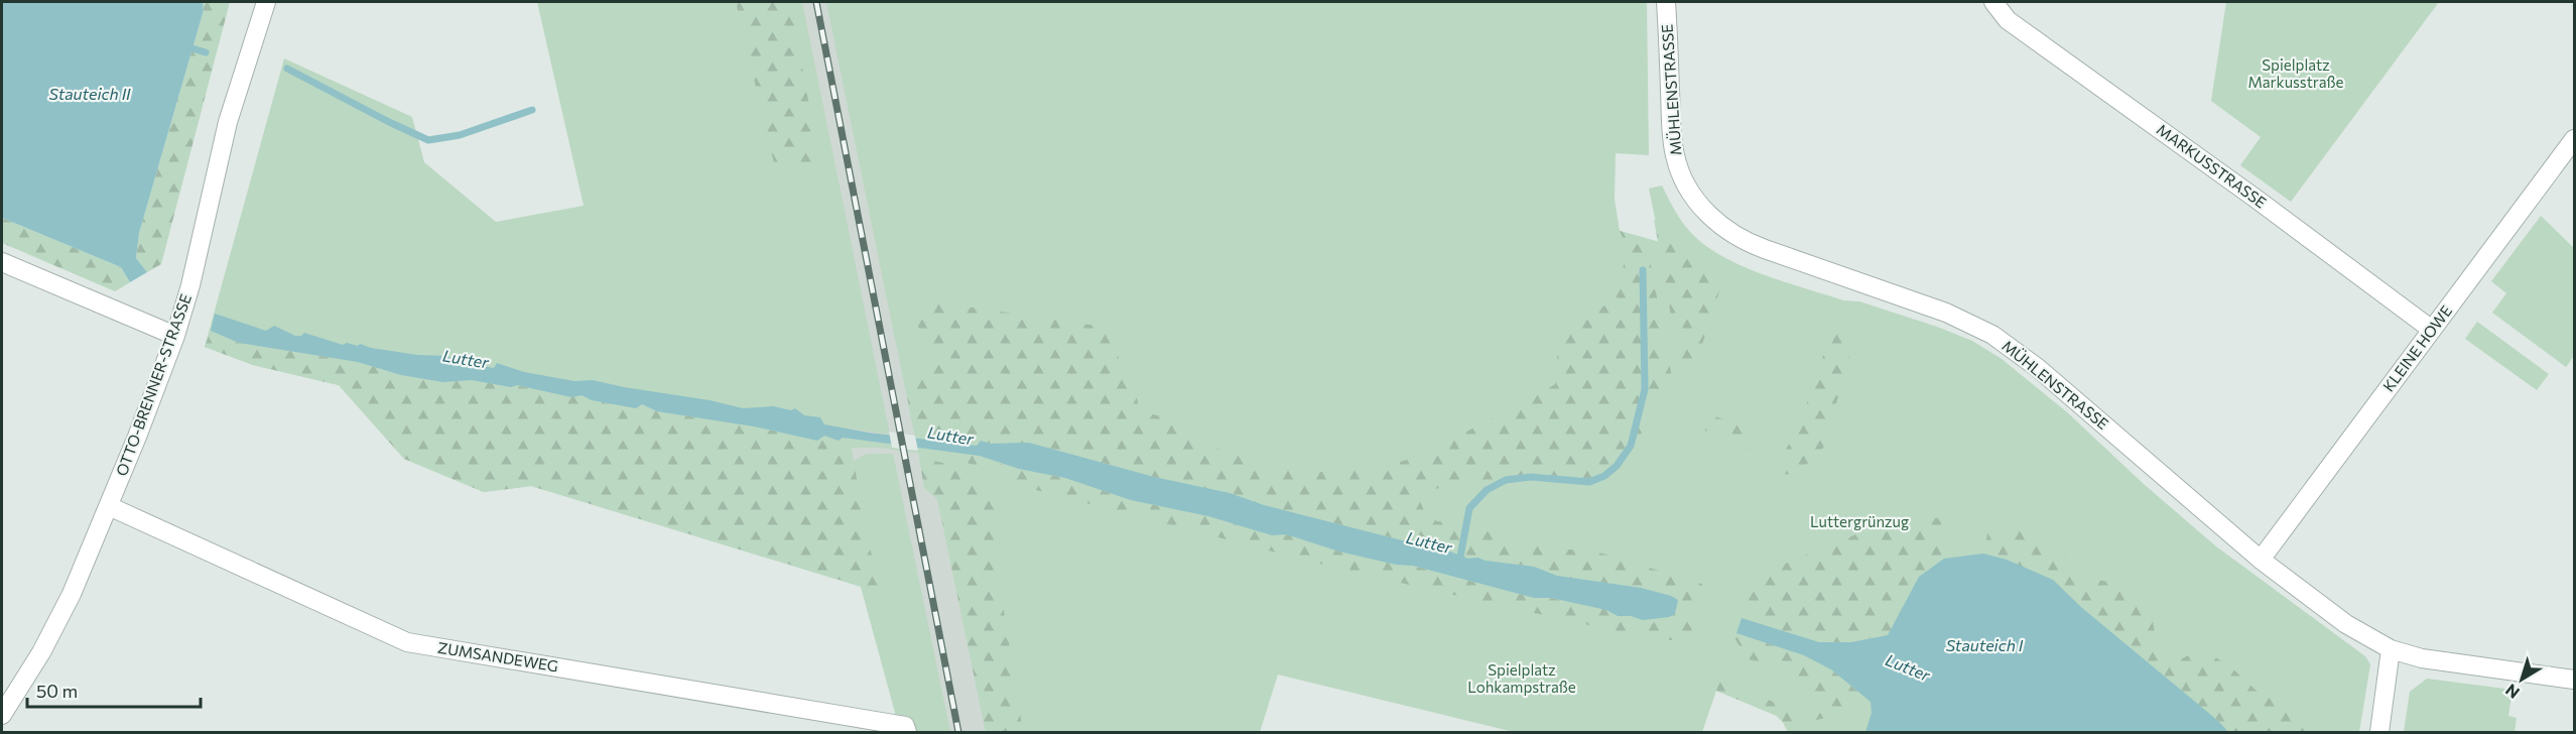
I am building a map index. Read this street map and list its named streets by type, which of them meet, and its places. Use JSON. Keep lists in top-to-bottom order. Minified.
{"streets":{"street":["MÜHLENSTRASSE","MARKUSSTRASSE","KLEINE HOWE","OTTO-BRENNER-STRASSE","ZUMSANDEWEG"]},"crossings":[["MÜHLENSTRASSE","KLEINE HOWE"],["MARKUSSTRASSE","KLEINE HOWE"],["OTTO-BRENNER-STRASSE","ZUMSANDEWEG"]],"water":["Stauteich II","Lutter","Stauteich I"],"parks":["Spielplatz Markusstraße","Luttergrünzug","Spielplatz Lohkampstraße"],"scale_bar":"50 m","north":"bottom left"}
